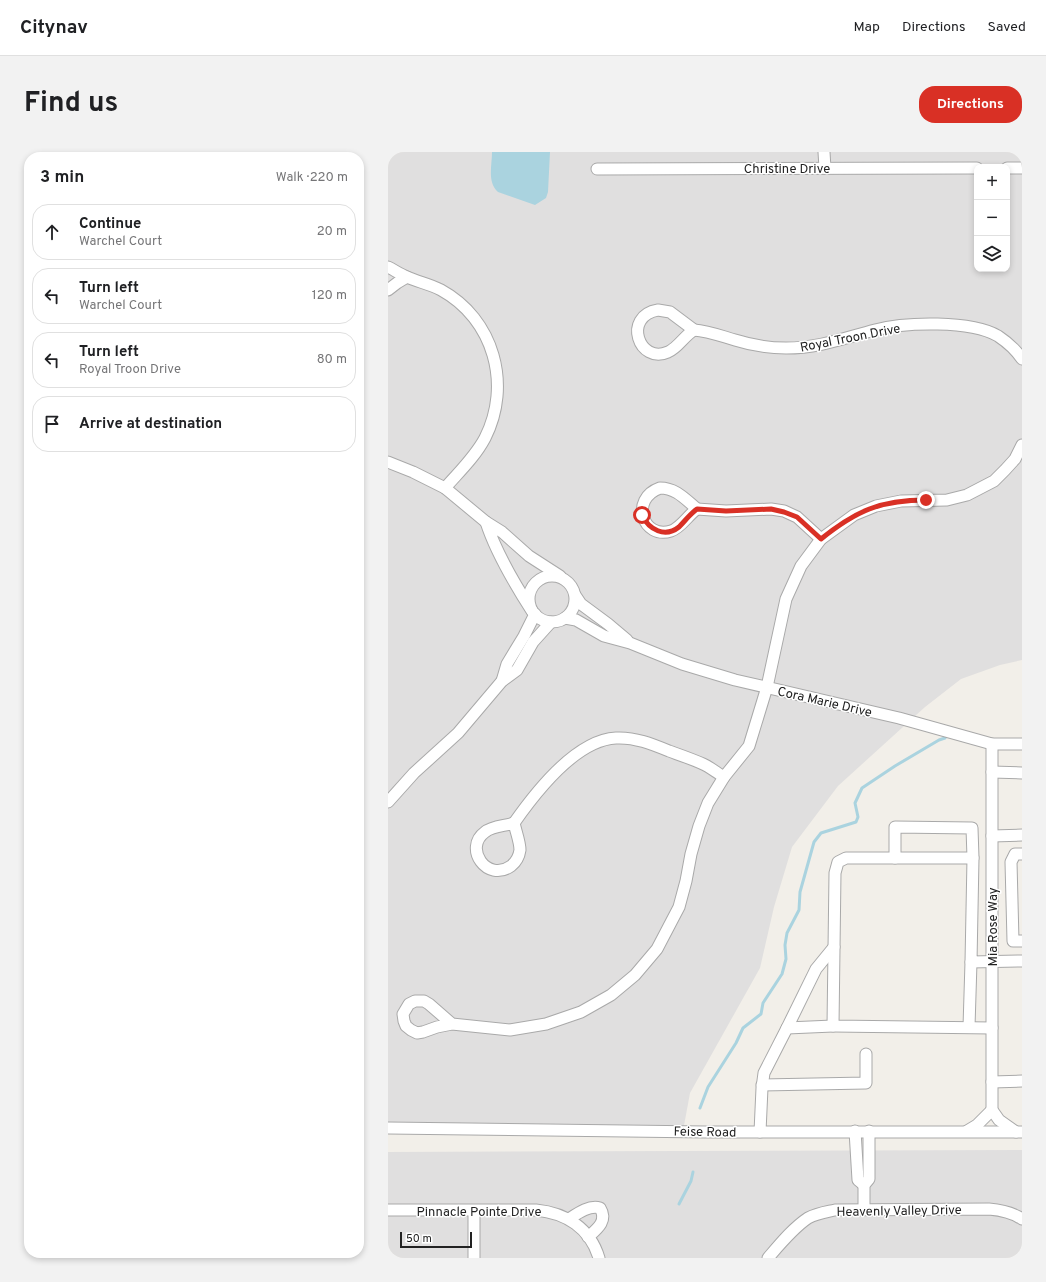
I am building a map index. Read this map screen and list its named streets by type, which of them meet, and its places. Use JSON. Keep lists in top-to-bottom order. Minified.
{"streets":{"street":["Christine Drive","Royal Troon Drive","Cora Marie Drive","Mia Rose Way","Feise Road","Heavenly Valley Drive","Pinnacle Pointe Drive"]},"crossings":[["Cora Marie Drive","Mia Rose Way"]],"scale_bar":"50 m","page":{"header":"Citynav","nav":["Map","Directions","Saved"],"title":"Find us","buttons":"Directions","heading":["3 min","Walk · 220 m"],"map_buttons":["+","−"],"list":[["Continue","Warchel Court","20 m"],["Turn left","Warchel Court","120 m"],["Turn left","Royal Troon Drive","80 m"],"Arrive at destination"],"scale":"50 m"}}
